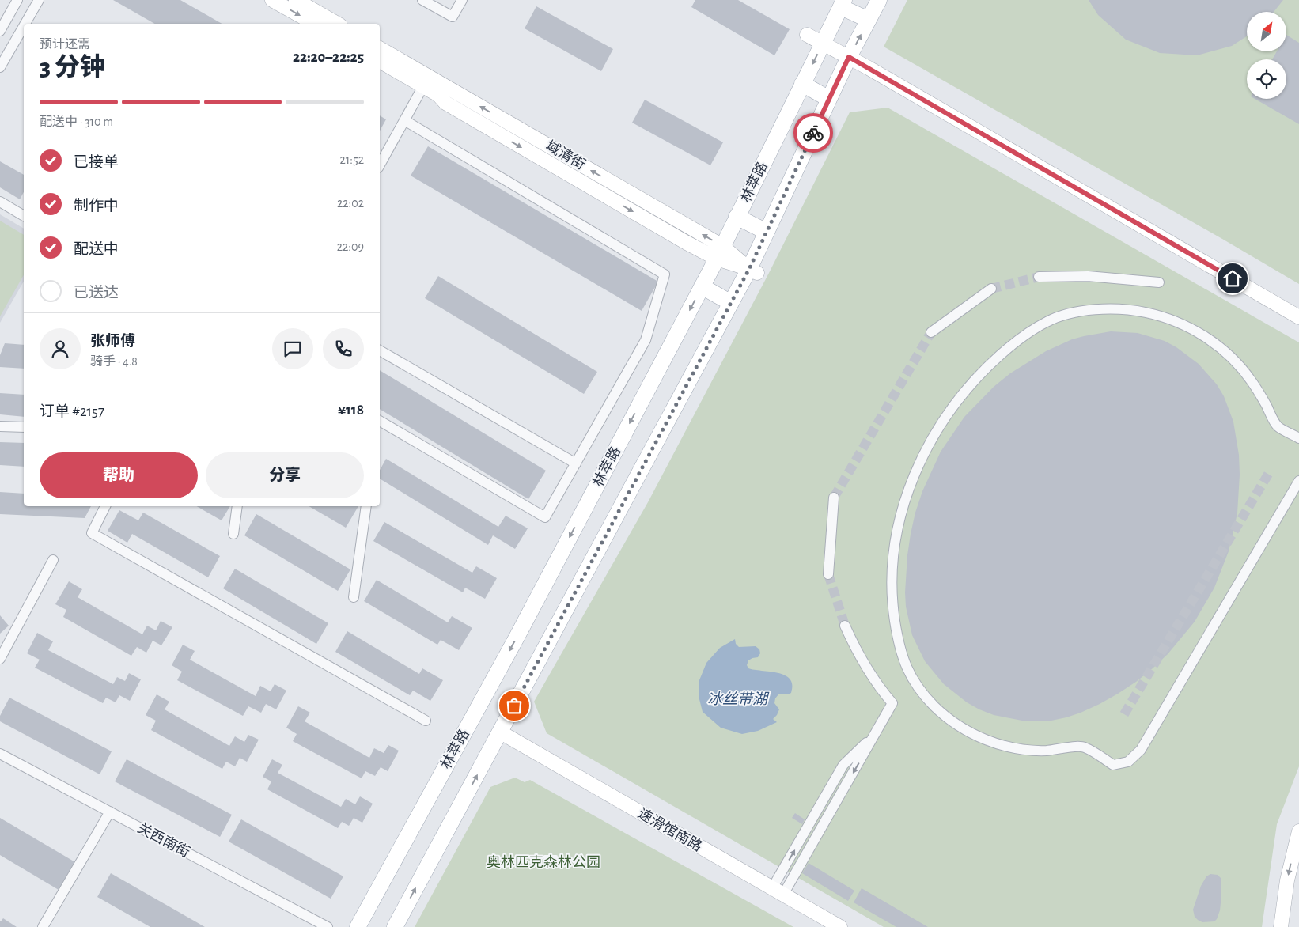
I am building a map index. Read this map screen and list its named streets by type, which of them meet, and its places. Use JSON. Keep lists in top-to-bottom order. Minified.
{"streets":{"main road":["林萃路"],"street":["域清街","速滑馆南路","关西南街"]},"crossings":[["域清街","林萃路"]],"water":["冰丝带湖"],"parks":["奥林匹克森林公园"],"north":"top right","page":{"heading":["3 分钟","预计还需","22:20–22:25"],"panel":["张师傅","骑手 · 4.8","订单 #2157","¥118"],"bar":"配送中 · 310 m","list":[["已接单","21:52"],["制作中","22:02"],["配送中","22:09"],"已送达"],"buttons":["帮助","分享"]}}
